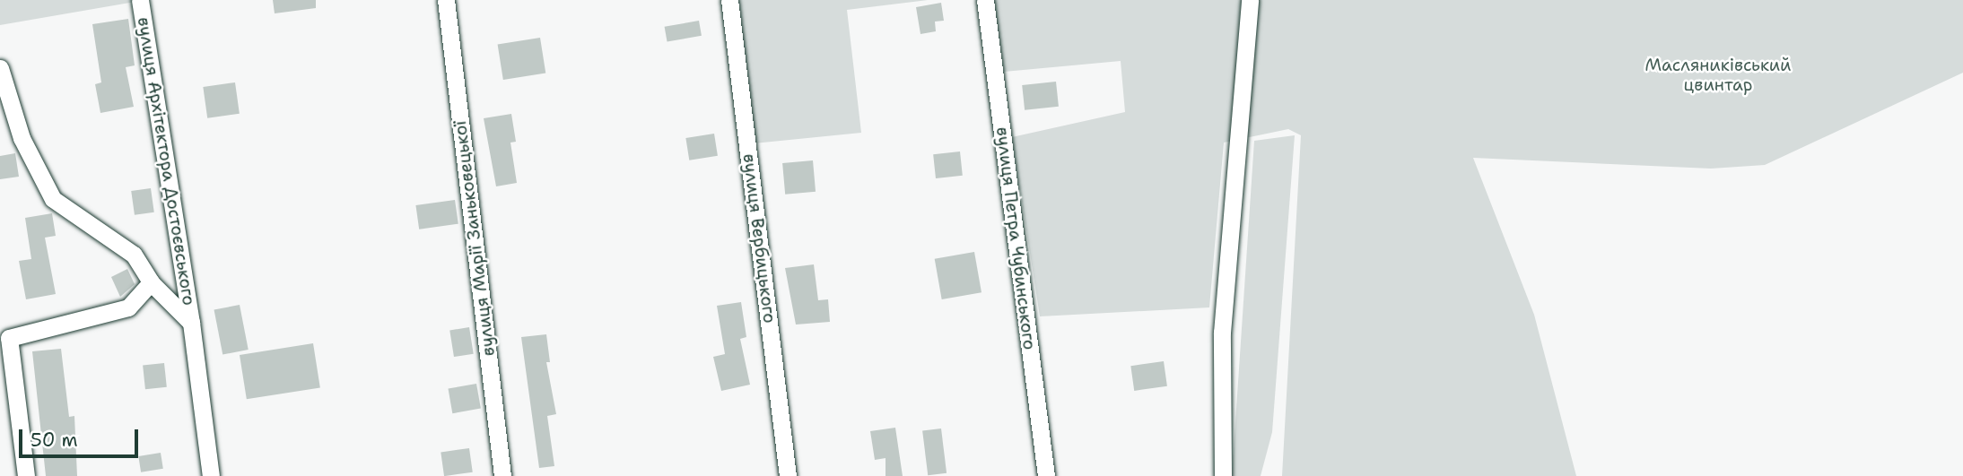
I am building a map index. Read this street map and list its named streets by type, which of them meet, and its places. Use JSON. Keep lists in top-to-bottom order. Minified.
{"streets":{"street":["вулиця Архітектора Достоєвського","вулиця Марії Заньковецької","вулиця Вербицького","вулиця Петра Чубинського"]},"parks":["Масляниківський цвинтар"],"scale_bar":"50 m"}
